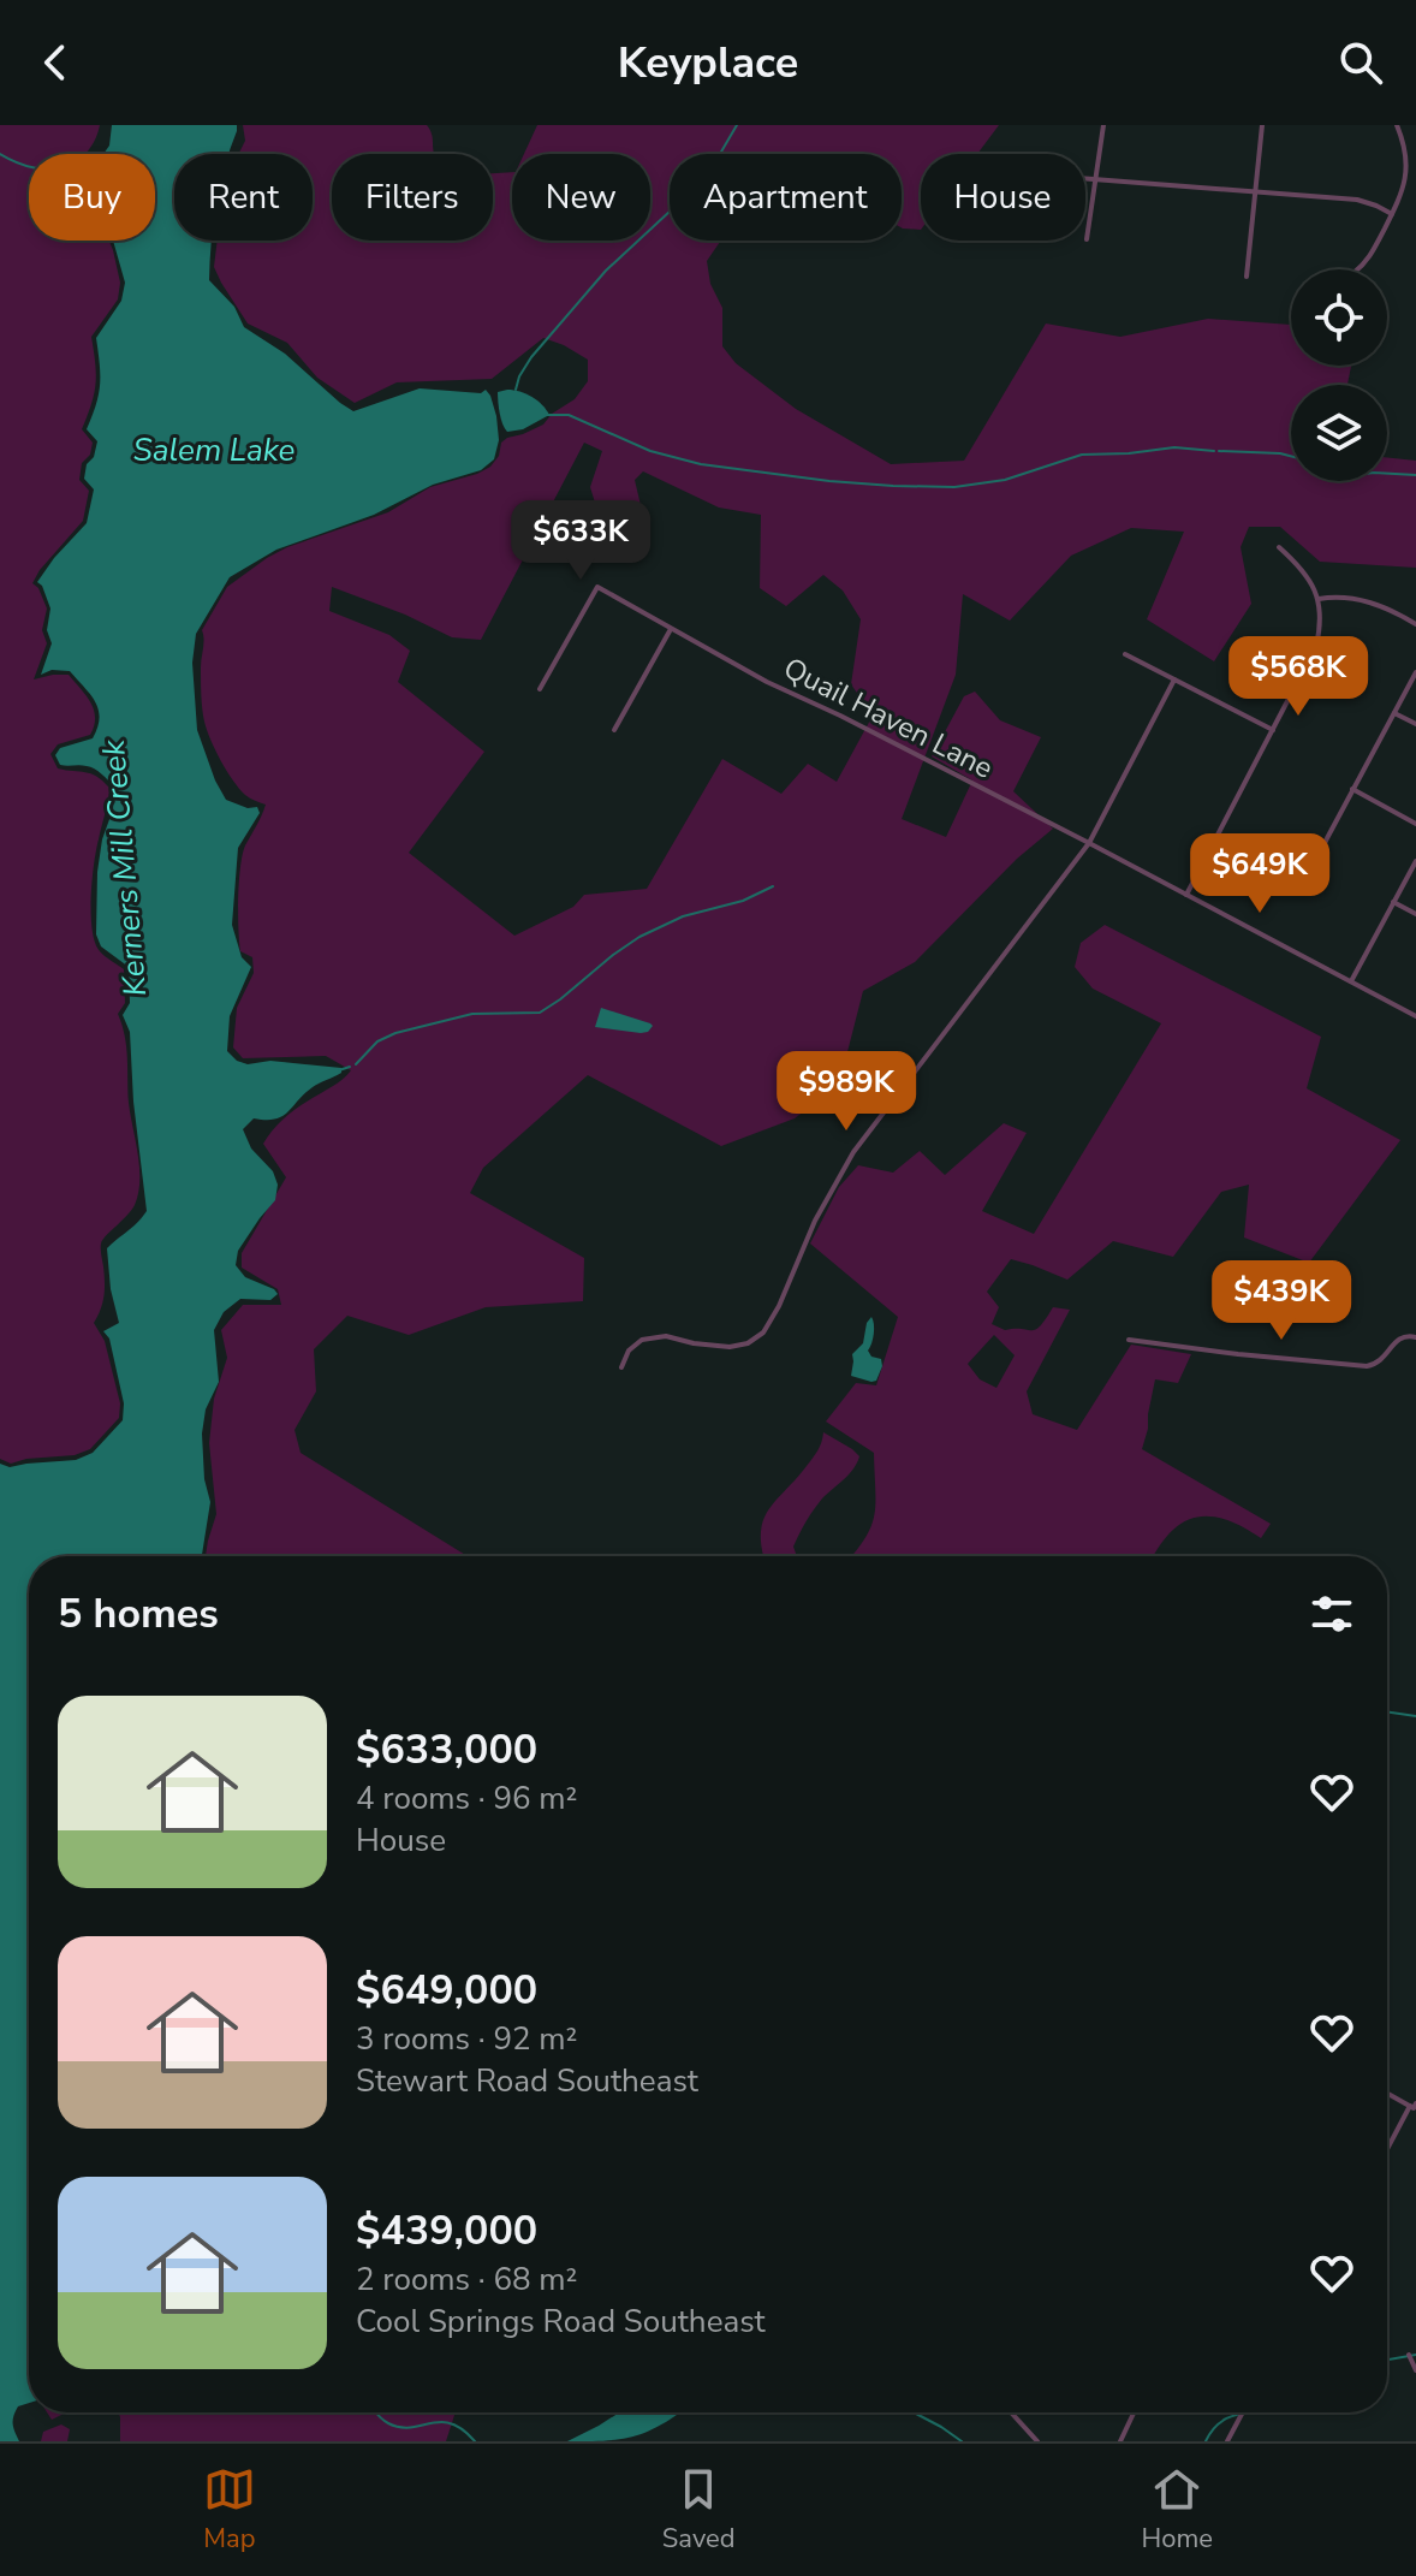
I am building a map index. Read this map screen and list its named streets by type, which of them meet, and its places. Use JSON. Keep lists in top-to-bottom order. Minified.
{"streets":{"street":["Quail Haven Lane"]},"water":["Salem Lake","Kerners Mill Creek"],"page":{"header":"Keyplace","chip":["Buy","Rent","Filters","New","Apartment","House"],"price":["$633K","$568K","$649K","$989K","$439K"],"heading":"5 homes","list":[{"name":"$633,000","note":"4 rooms · 96 m² · House"},{"name":"$649,000","note":"3 rooms · 92 m² · Stewart Road Southeast"},{"name":"$439,000","note":"2 rooms · 68 m² · Cool Springs Road Southeast"}],"tabs":["Map","Saved","Home"]}}
